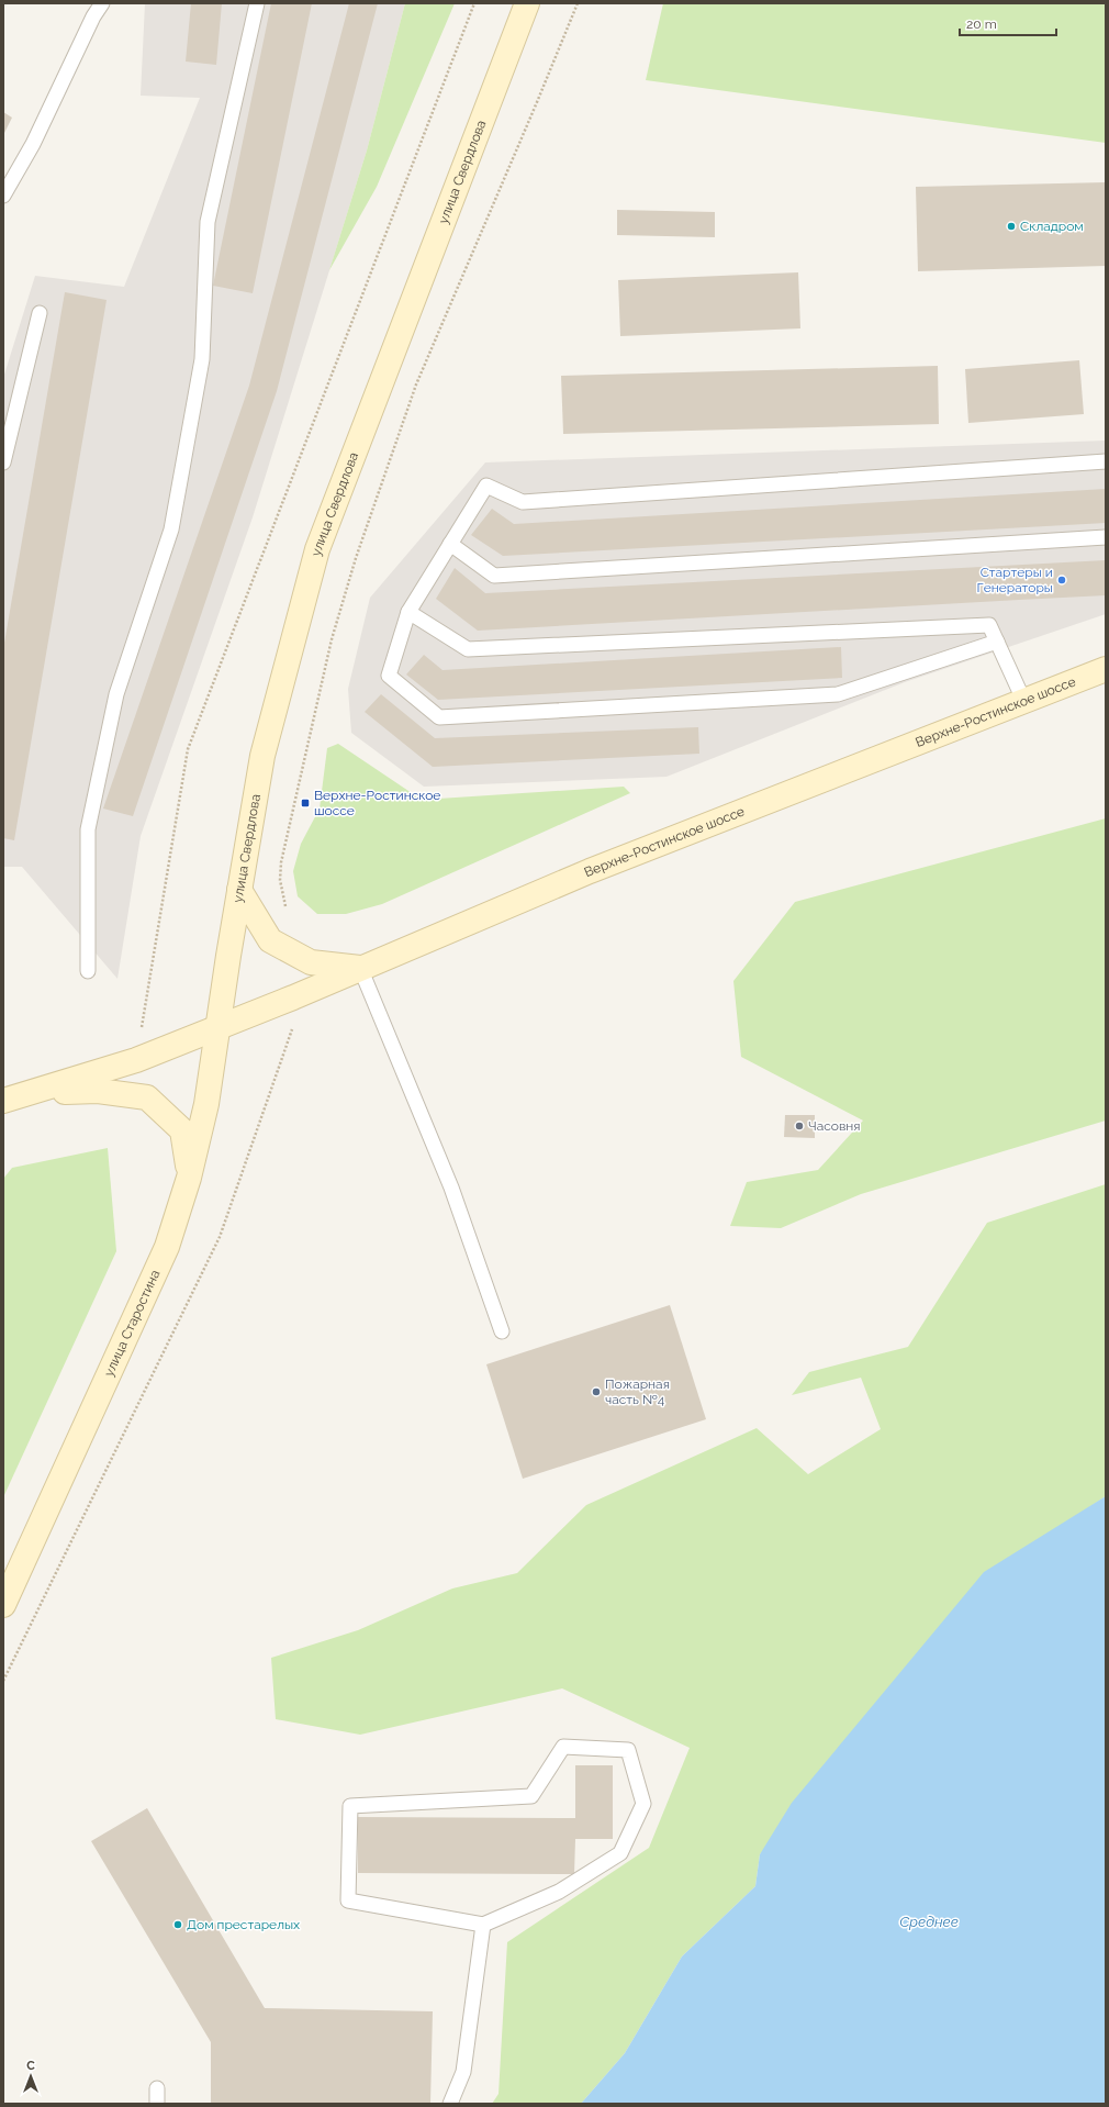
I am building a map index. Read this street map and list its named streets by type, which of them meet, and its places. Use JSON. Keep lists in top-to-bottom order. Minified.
{"streets":{"main road":["улица Свердлова","Верхне-Ростинское шоссе","улица Старостина"]},"crossings":[["улица Свердлова","Верхне-Ростинское шоссе"],["улица Свердлова","улица Старостина"],["Верхне-Ростинское шоссе","улица Старостина"]],"water":["Среднее"],"places":{"other":["Складром","Стартеры и Генераторы","Часовня","Пожарная часть №4","Дом престарелых"],"transit":["Верхне-Ростинское шоссе"]},"scale_bar":"20 m","north":"top"}
